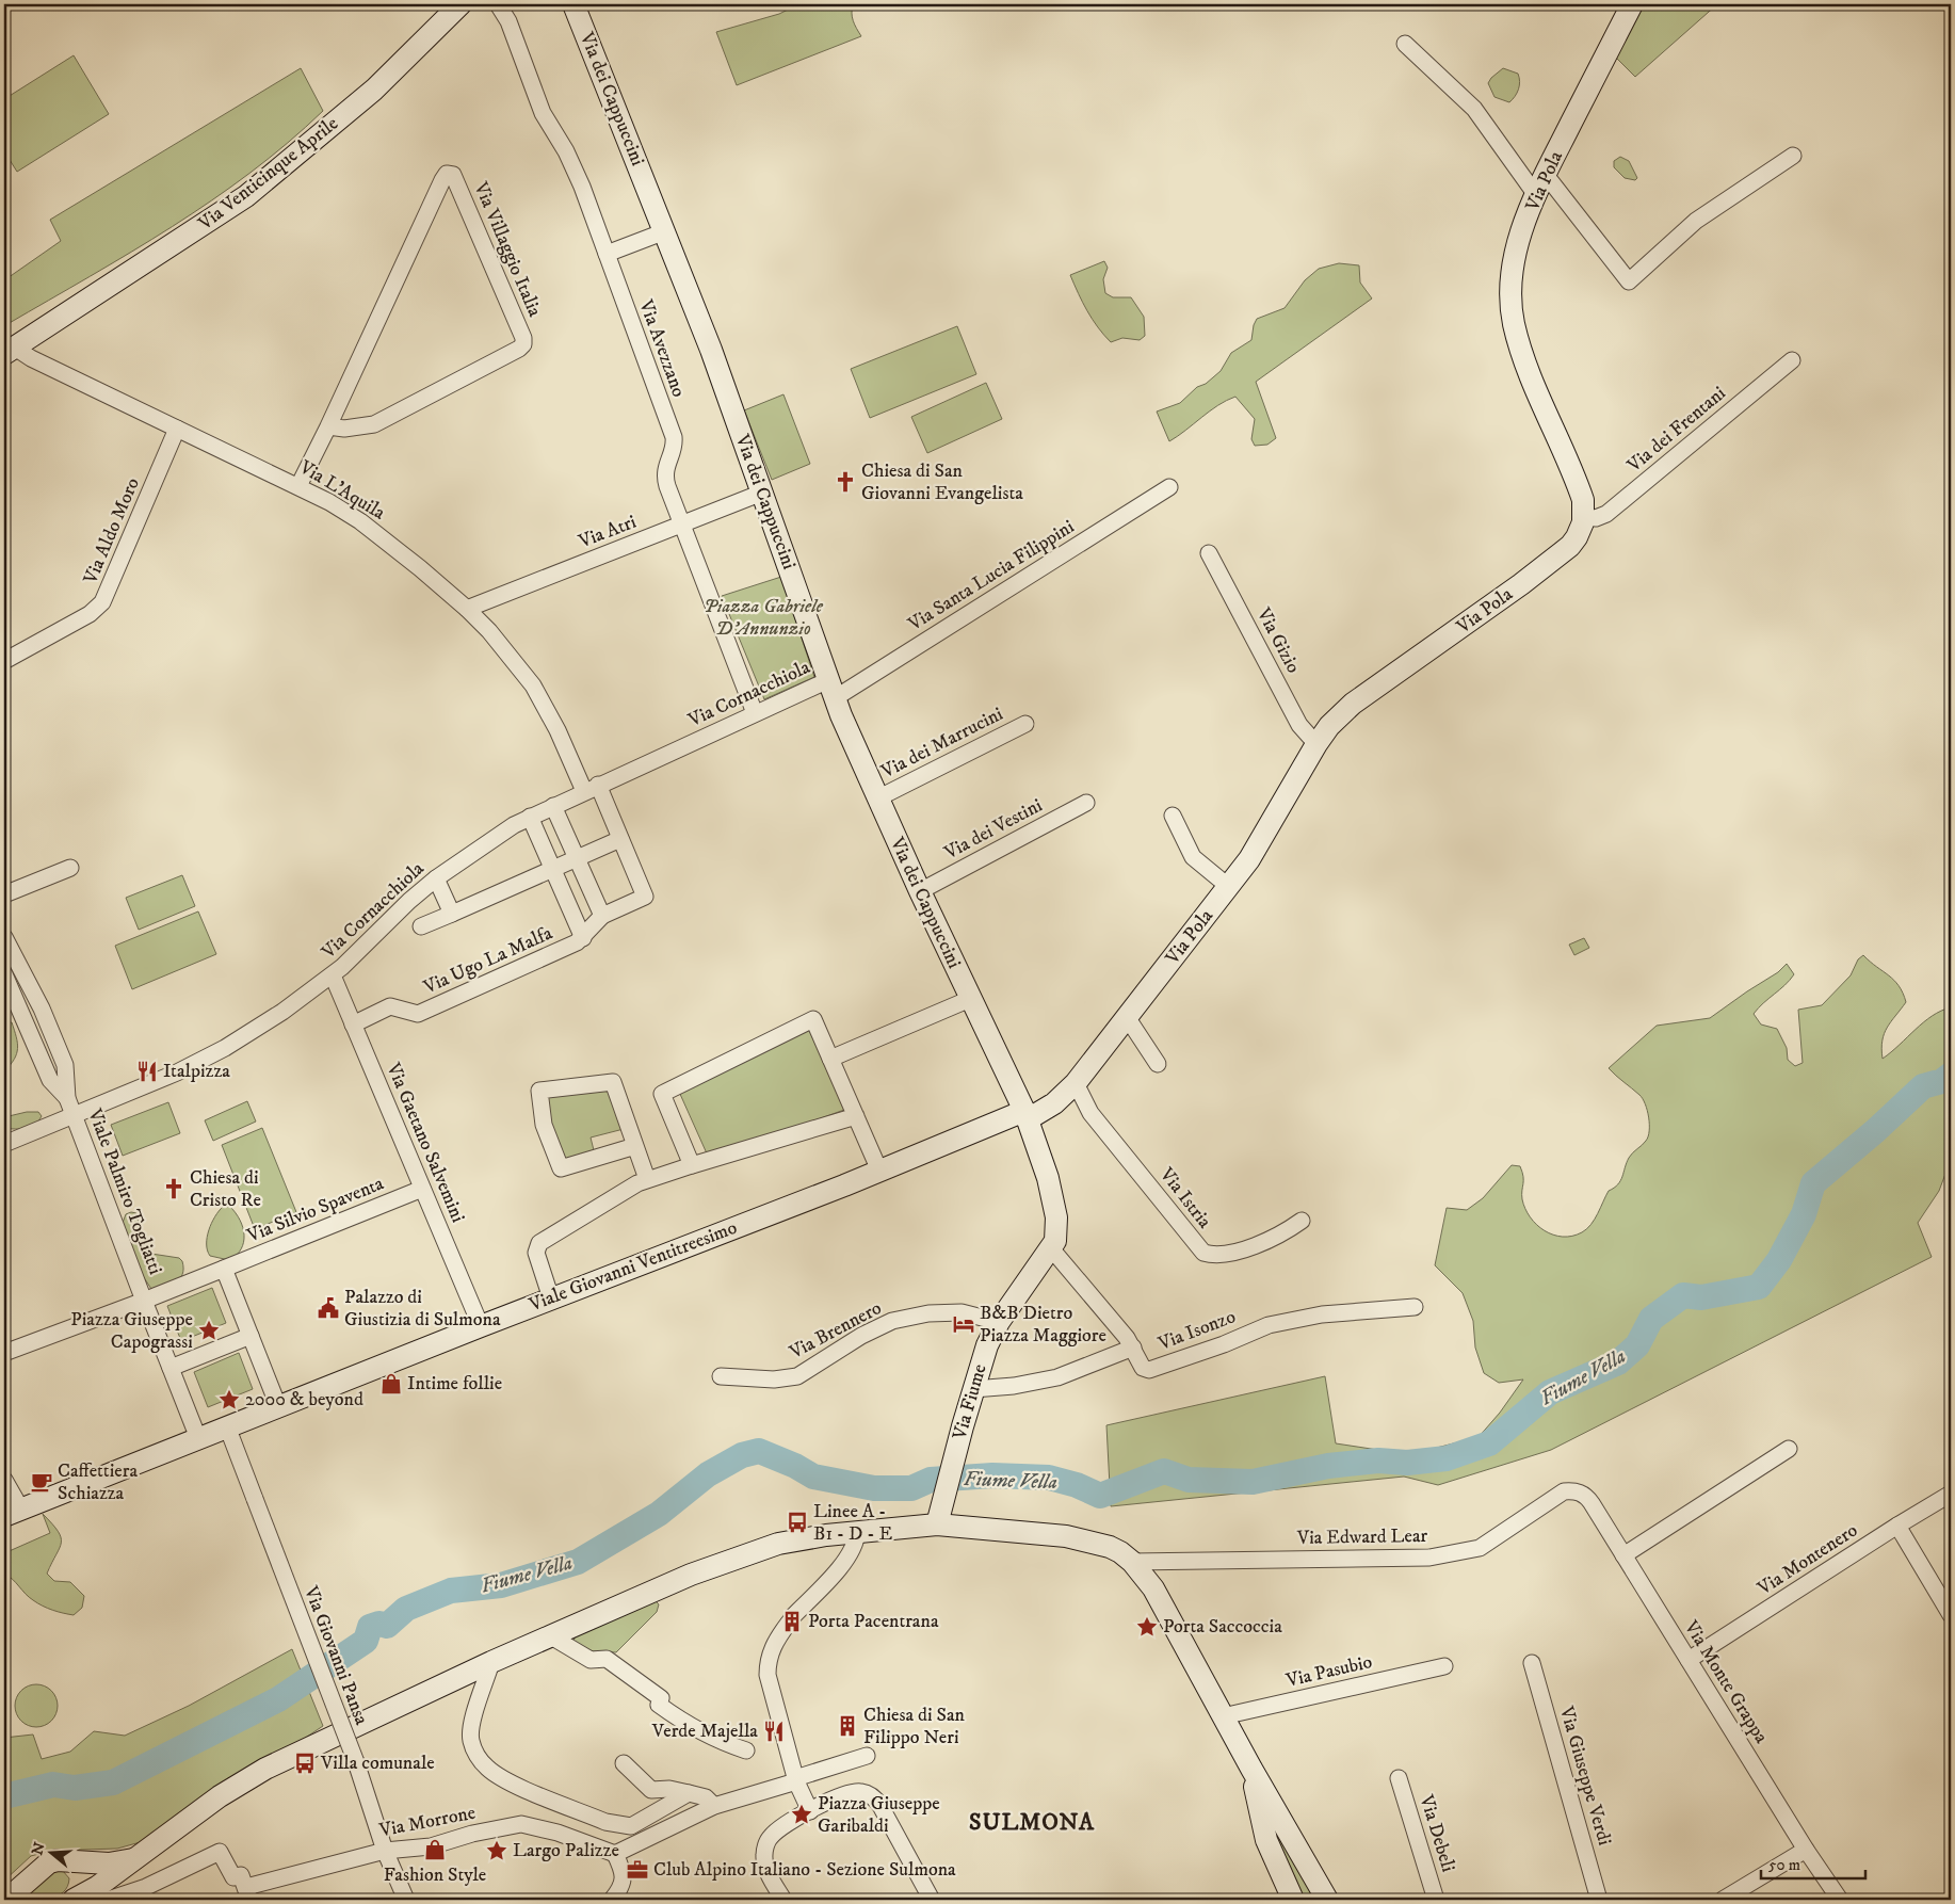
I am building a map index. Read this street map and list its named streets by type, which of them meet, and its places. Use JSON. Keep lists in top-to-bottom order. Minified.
{"streets":{"street":["Via dei Cappuccini","Via Venticinque Aprile","Via Pola","Via Villaggio Italia","Via Avezzano","Via dei Frentani","Via L'Aquila","Via Aldo Moro","Via Atri","Via Santa Lucia Filippini","Via Gizio","Via Cornacchiola","Via dei Marrucini","Via dei Vestini","Via Ugo La Malfa","Via Gaetano Salvemini","Viale Palmiro Togliatti","Via Istria","Via Silvio Spaventa","Viale Giovanni Ventitreesimo","Via Brennero","Via Isonzo","Via Fiume","Via Edward Lear","Via Montenero","Via Giovanni Pansa","Via Pasubio","Via Monte Grappa","Via Giuseppe Verdi","Via Morrone","Via Debeli"]},"crossings":[["Via dei Cappuccini","Via Pola"],["Via dei Cappuccini","Via Atri"],["Via dei Cappuccini","Via Santa Lucia Filippini"],["Via dei Cappuccini","Via Cornacchiola"],["Via dei Cappuccini","Via dei Marrucini"],["Via dei Cappuccini","Via dei Vestini"],["Via dei Cappuccini","Viale Giovanni Ventitreesimo"],["Via dei Cappuccini","Via Fiume"],["Via Venticinque Aprile","Via L'Aquila"],["Via Pola","Via dei Frentani"],["Via Pola","Via Gizio"],["Via Pola","Via Istria"],["Via Pola","Viale Giovanni Ventitreesimo"],["Via Pola","Via Fiume"],["Via Villaggio Italia","Via L'Aquila"],["Via Avezzano","Via Atri"],["Via Avezzano","Via Cornacchiola"],["Via L'Aquila","Via Aldo Moro"],["Via L'Aquila","Via Atri"],["Via L'Aquila","Via Cornacchiola"],["Via L'Aquila","Via Ugo La Malfa"],["Via Santa Lucia Filippini","Via Cornacchiola"],["Via Cornacchiola","Via Gaetano Salvemini"],["Via Cornacchiola","Viale Palmiro Togliatti"],["Via Ugo La Malfa","Via Gaetano Salvemini"],["Via Gaetano Salvemini","Via Silvio Spaventa"],["Via Gaetano Salvemini","Viale Giovanni Ventitreesimo"],["Viale Giovanni Ventitreesimo","Via Fiume"],["Viale Giovanni Ventitreesimo","Via Giovanni Pansa"],["Via Brennero","Via Fiume"],["Via Isonzo","Via Fiume"],["Via Edward Lear","Via Monte Grappa"],["Via Montenero","Via Monte Grappa"],["Via Giovanni Pansa","Via Morrone"]],"districts":["SULMONA"],"water":["Fiume Vella"],"parks":["Piazza Gabriele D'Annunzio"],"places":{"church":["Chiesa di San Giovanni Evangelista","Chiesa di Cristo Re"],"restaurant":["Italpizza","Verde Majella"],"public building":["Palazzo di Giustizia di Sulmona"],"hotel":["B&B Dietro Piazza Maggiore"],"place":["Piazza Giuseppe Capograssi","2000 & beyond","Porta Saccoccia","Piazza Giuseppe Garibaldi","Largo Palizze"],"shop":["Intime follie","Fashion Style"],"cafe":["Caffettiera Schiazza"],"bus stop":["Linee A - B1 - D - E","Villa comunale"],"building":["Porta Pacentrana","Chiesa di San Filippo Neri"],"office":["Club Alpino Italiano - Sezione Sulmona"]},"scale_bar":"50 m","north":"left"}
